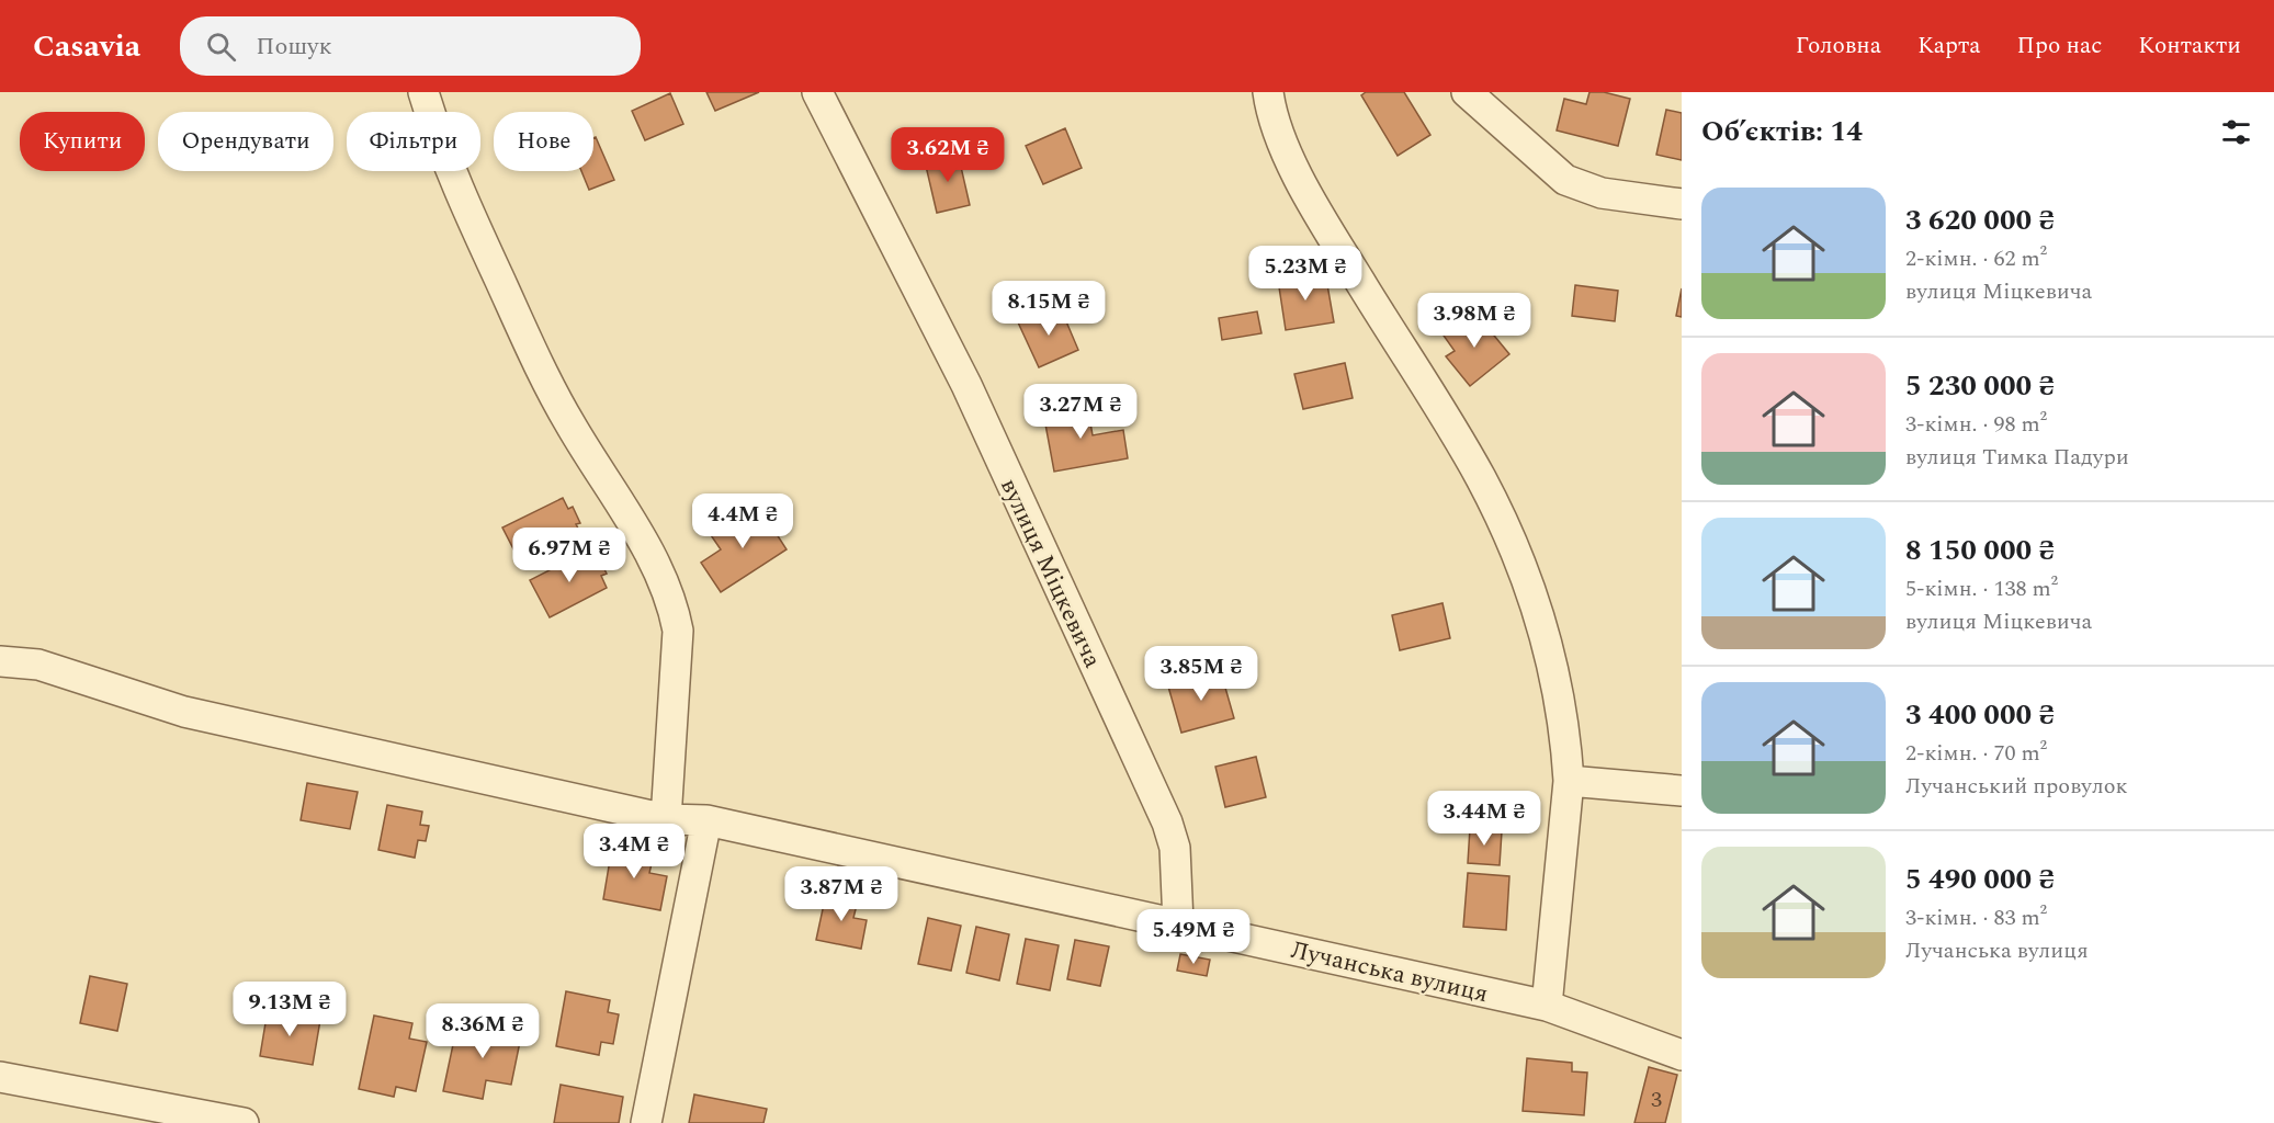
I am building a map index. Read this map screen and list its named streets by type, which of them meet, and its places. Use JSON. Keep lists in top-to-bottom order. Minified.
{"streets":{"street":["вулиця Міцкевича","Лучанська вулиця"]},"crossings":[["вулиця Міцкевича","Лучанська вулиця"]],"house_numbers":["3"],"page":{"header":"Casavia","search":"Пошук","nav":["Головна","Карта","Про нас","Контакти"],"heading":"Об’єктів: 14","chip":["Купити","Орендувати","Фільтри","Нове"],"price":["3.62M ₴","5.23M ₴","8.15M ₴","3.98M ₴","3.27M ₴","4.4M ₴","6.97M ₴","3.85M ₴","3.44M ₴","3.4M ₴","3.87M ₴","5.49M ₴","9.13M ₴","8.36M ₴"],"list":[{"name":"3 620 000 ₴","note":"2-кімн. · 62 m² · вулиця Міцкевича"},{"name":"5 230 000 ₴","note":"3-кімн. · 98 m² · вулиця Тимка Падури"},{"name":"8 150 000 ₴","note":"5-кімн. · 138 m² · вулиця Міцкевича"},{"name":"3 400 000 ₴","note":"2-кімн. · 70 m² · Лучанський провулок"},{"name":"5 490 000 ₴","note":"3-кімн. · 83 m² · Лучанська вулиця"}]}}
